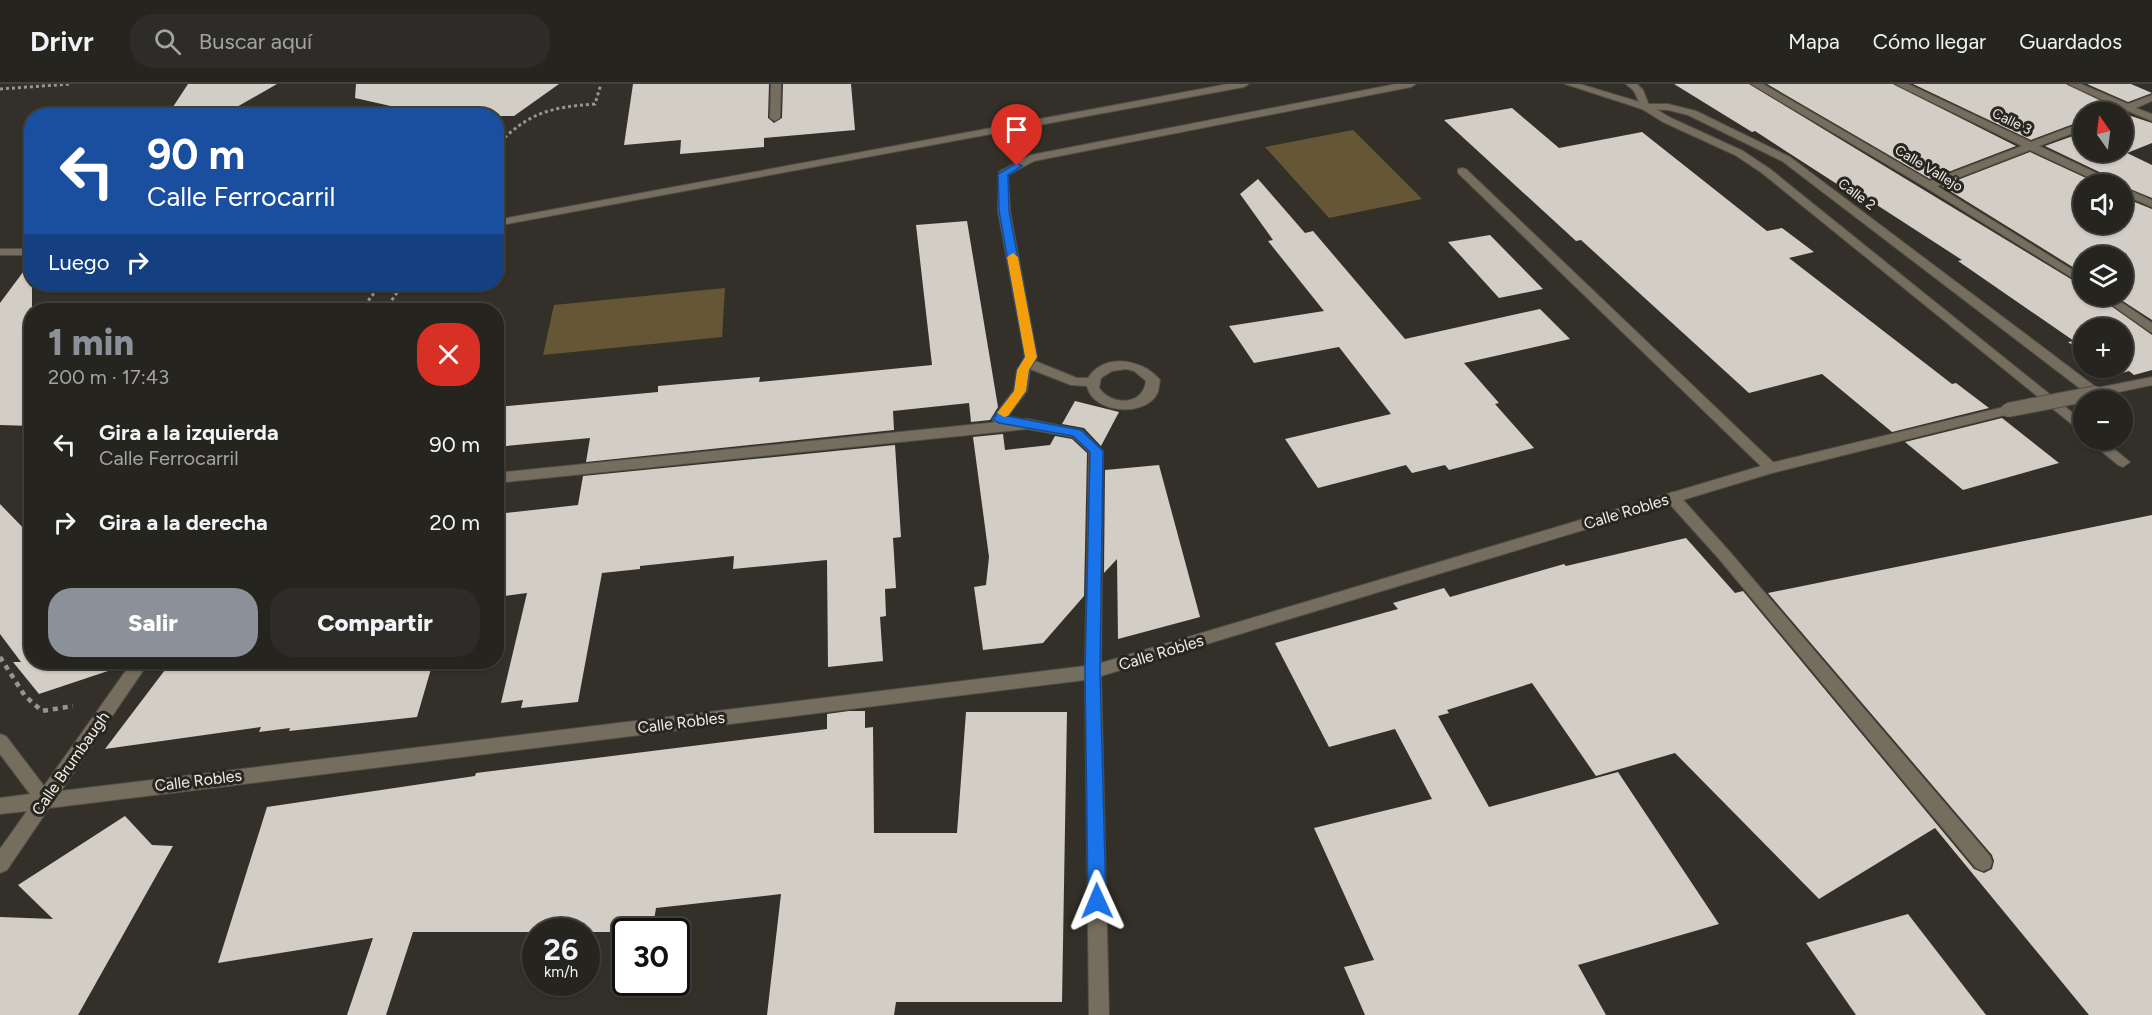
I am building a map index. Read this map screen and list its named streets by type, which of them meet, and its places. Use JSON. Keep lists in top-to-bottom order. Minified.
{"streets":{"street":["Calle 3","Calle Vallejo","Calle 2","Calle Robles","Calle Brumbaugh"]},"crossings":[["Calle Robles","Calle Brumbaugh"]],"north":"top","page":{"header":"Drivr","search":"Buscar aquí","nav":["Mapa","Cómo llegar","Guardados"],"map_buttons":["+","−"],"turn":["90 m","Calle Ferrocarril"],"then":"Luego","heading":["1 min","200 m · 17:43"],"list":[{"name":"Gira a la izquierda","note":"Calle Ferrocarril","value":"90 m"},{"name":"Gira a la derecha","value":"20 m"}],"buttons":["Salir","Compartir"],"speed":"26 km/h","limit":"30"}}
